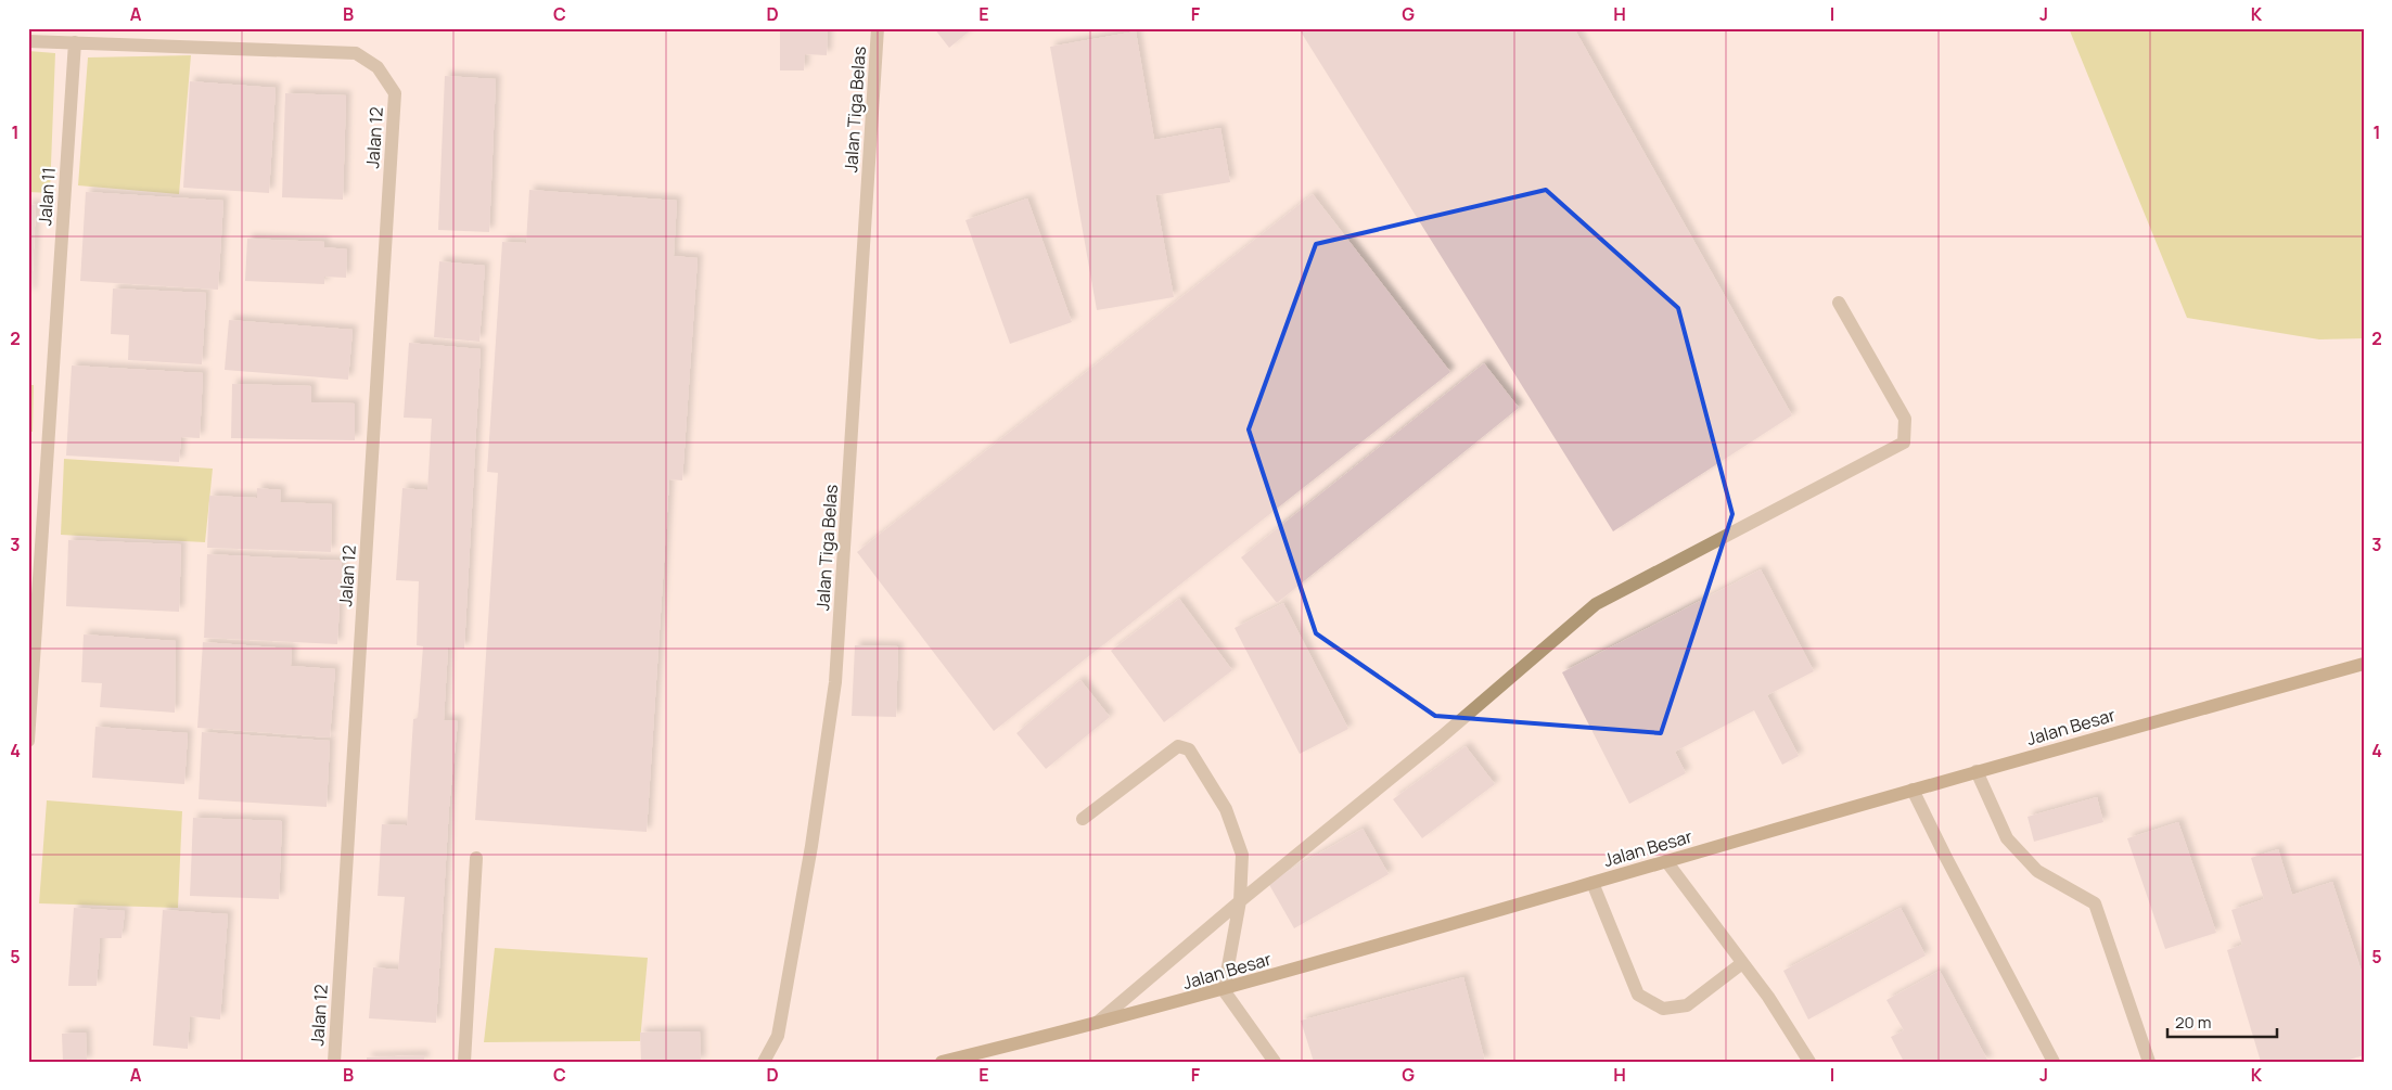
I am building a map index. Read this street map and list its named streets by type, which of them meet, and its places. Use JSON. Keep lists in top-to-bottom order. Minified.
{"streets":{"main road":["Jalan Besar"],"street":["Jalan Tiga Belas","Jalan 12","Jalan 11"]},"crossings":[["Jalan 12","Jalan 11"]],"scale_bar":"20 m","grid":{"columns":["A","B","C","D","E","F","G","H","I","J","K"],"rows":["1","2","3","4","5"]}}
